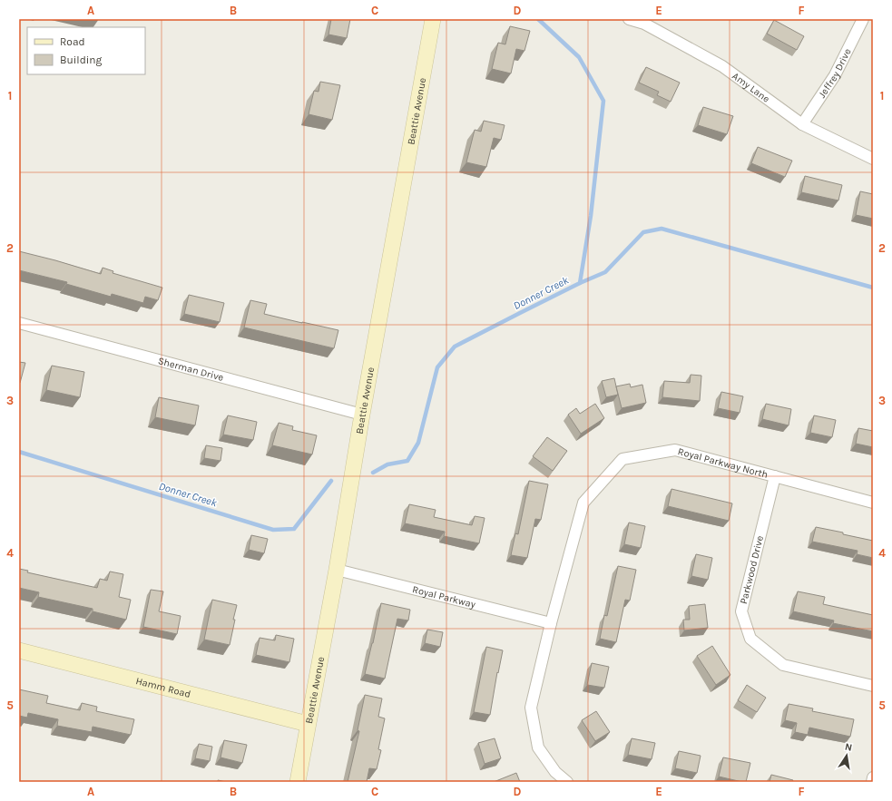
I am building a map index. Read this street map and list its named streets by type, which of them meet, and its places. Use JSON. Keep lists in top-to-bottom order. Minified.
{"streets":{"street":["Jeffrey Drive","Amy Lane","Beattie Avenue","Sherman Drive","Royal Parkway North","Parkwood Drive","Royal Parkway","Hamm Road"]},"crossings":[["Jeffrey Drive","Amy Lane"],["Beattie Avenue","Sherman Drive"],["Beattie Avenue","Royal Parkway"],["Beattie Avenue","Hamm Road"],["Royal Parkway North","Parkwood Drive"],["Royal Parkway North","Royal Parkway"]],"water":["Donner Creek"],"legend":["Road","Building"],"north":"top","grid":{"columns":["A","B","C","D","E","F"],"rows":["1","2","3","4","5"]}}
